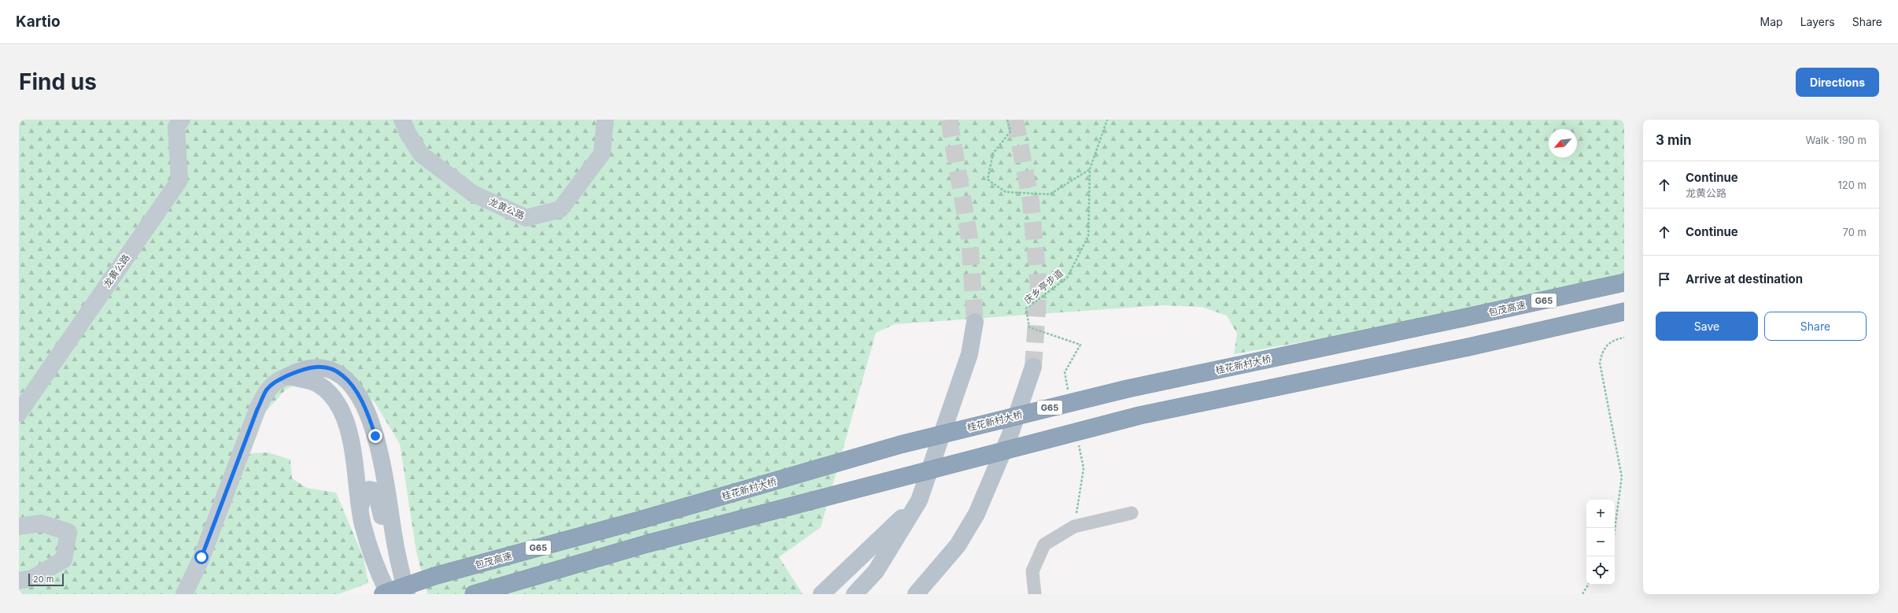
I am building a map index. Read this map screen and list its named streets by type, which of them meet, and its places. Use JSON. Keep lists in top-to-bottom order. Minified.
{"streets":{"highway":["G65","包茂高速","桂花新村大桥"],"main road":["龙黄公路"],"path":["庆乡亭步道"]},"crossings":[["包茂高速","桂花新村大桥"]],"scale_bar":"20 m","north":"bottom left","page":{"header":"Kartio","nav":["Map","Layers","Share"],"buttons":["Directions",["Save","Share"]],"title":"Find us","heading":["3 min","Walk · 190 m"],"list":[["Continue","龙黄公路","120 m"],["Continue","70 m"],"Arrive at destination"],"map_buttons":["+","−"],"scale":"20 m"}}
